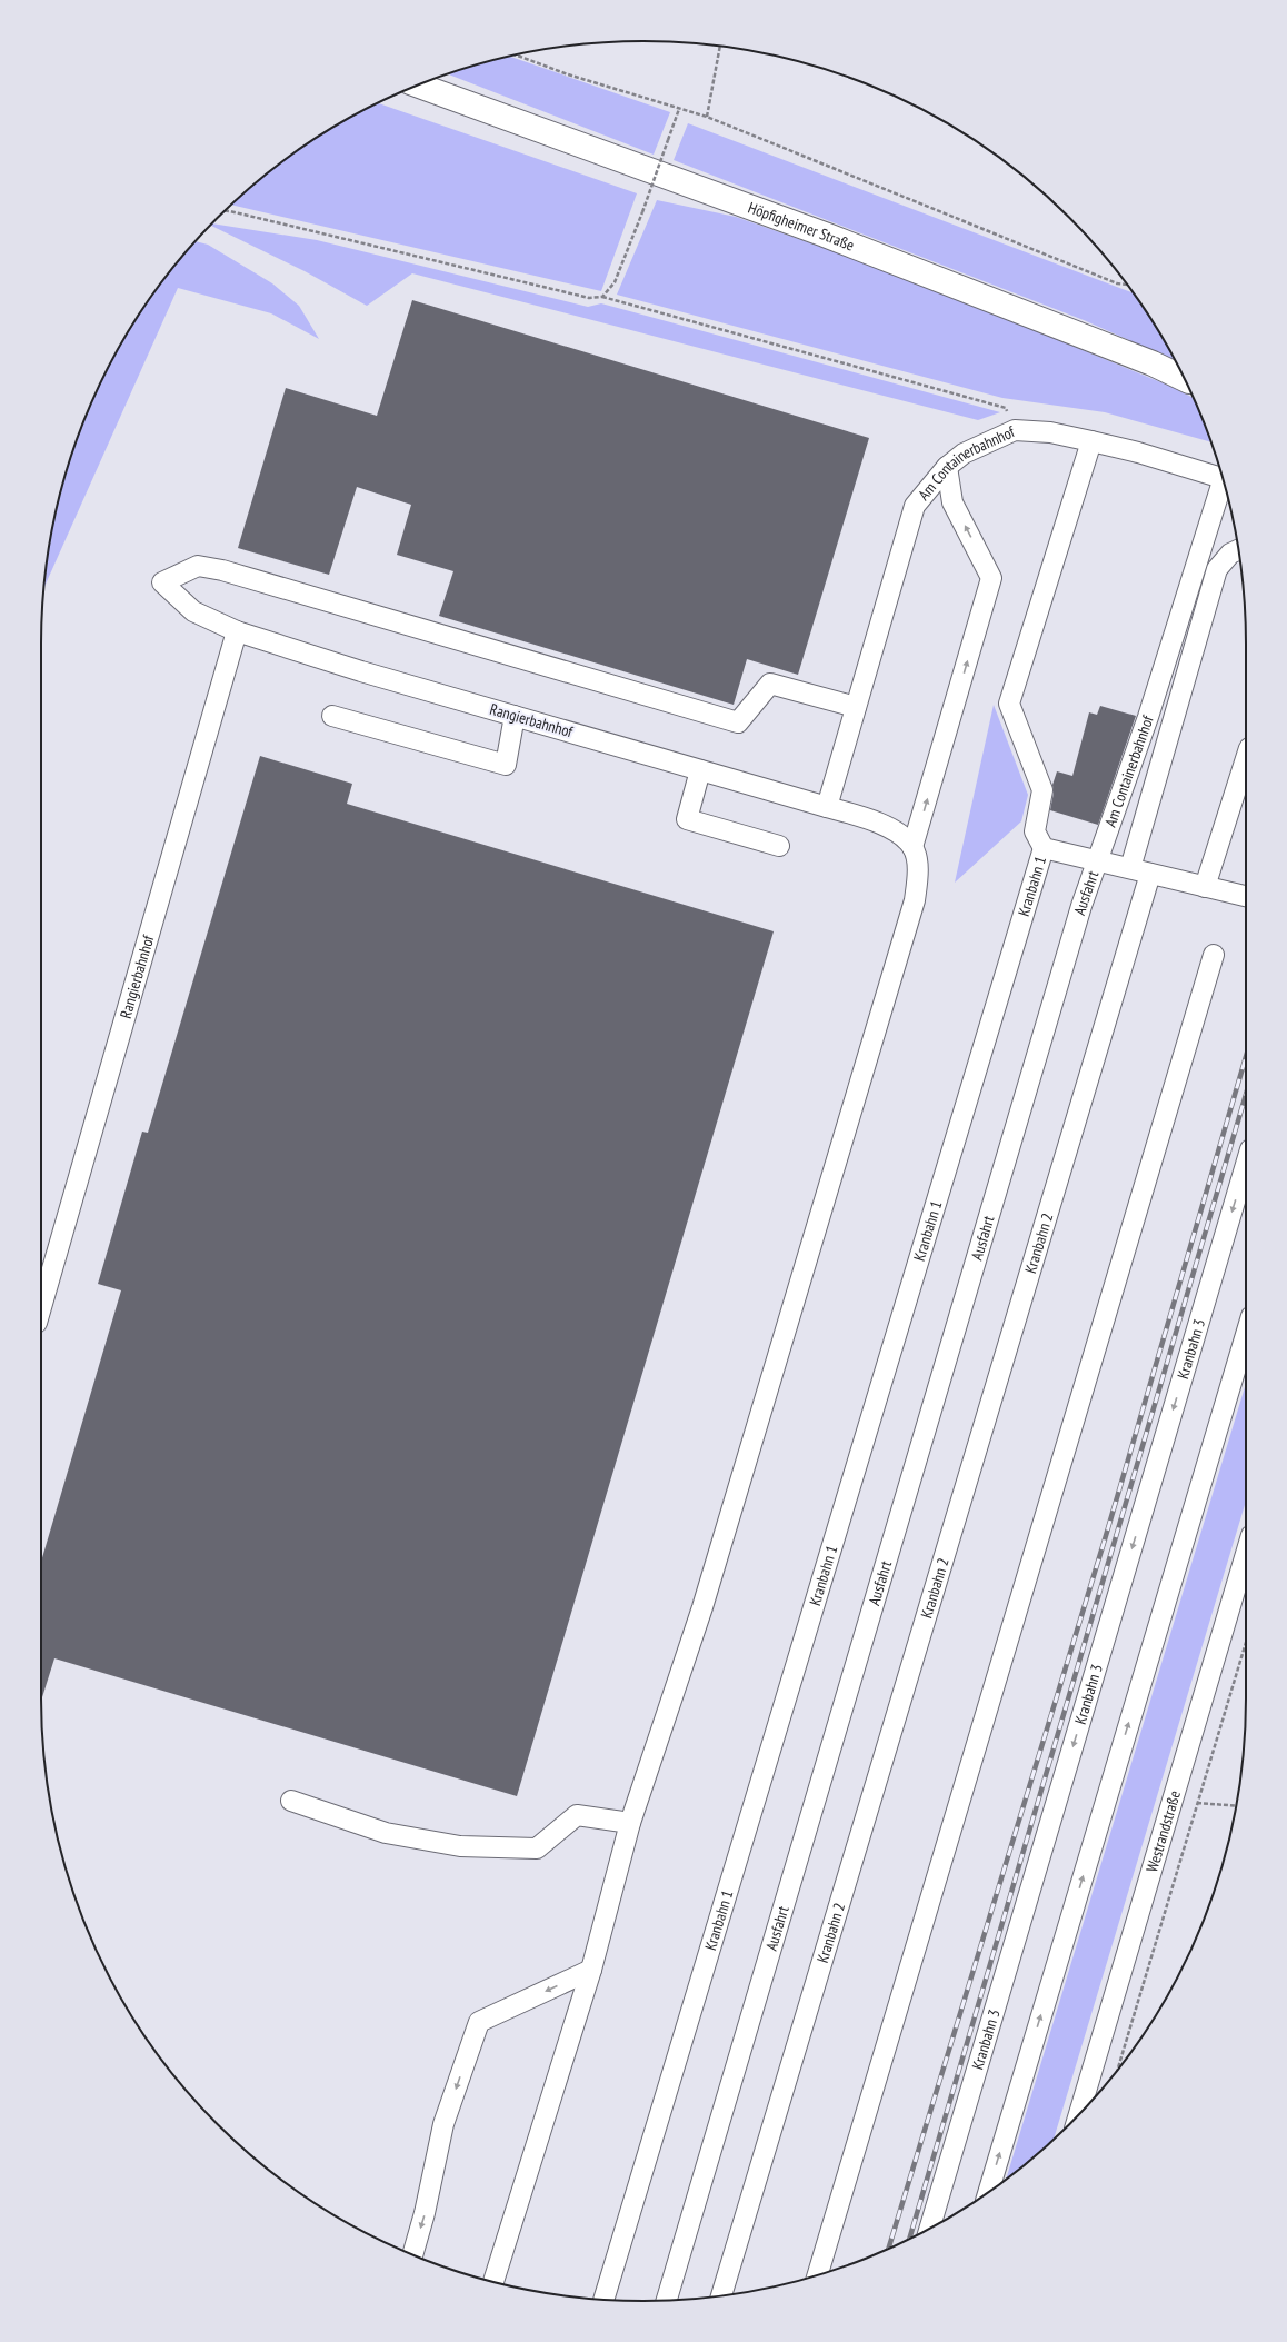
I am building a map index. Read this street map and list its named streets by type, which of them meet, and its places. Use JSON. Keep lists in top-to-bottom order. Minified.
{"streets":{"main road":["Höpfigheimer Straße"],"street":["Am Containerbahnhof","Rangierbahnhof","Kranbahn 1","Ausfahrt","Kranbahn 2","Kranbahn 3","Westrandstraße"]},"crossings":[["Am Containerbahnhof","Rangierbahnhof"],["Am Containerbahnhof","Ausfahrt"]]}
